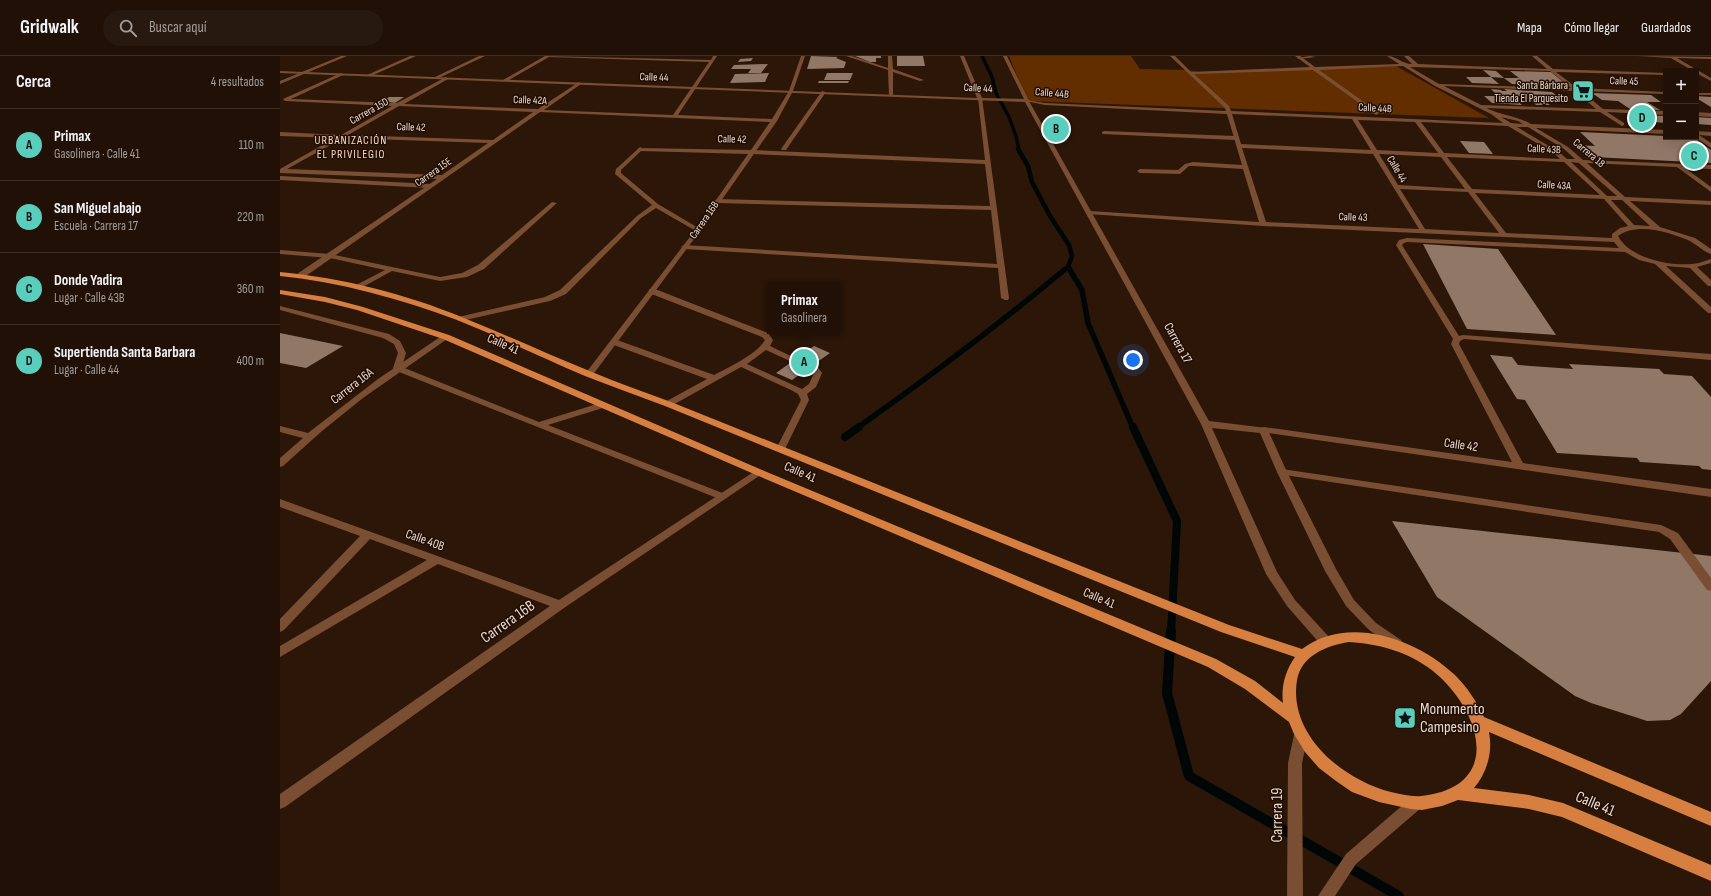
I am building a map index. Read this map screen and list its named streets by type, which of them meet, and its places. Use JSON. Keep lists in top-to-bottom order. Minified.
{"streets":{"main road":["Calle 41"],"street":["Calle 44","Calle 45","Calle 44B","Calle 42A","Carrera 15D","Calle 42","Calle 43B","Carrera 18","Carrera 15E","Calle 43A","Calle 43","Carrera 16B","Carrera 17","Carrera 16A","Calle 40B","Carrera 19"]},"crossings":[["Calle 44","Calle 44B"],["Calle 44","Carrera 15D"],["Calle 44","Calle 43B"],["Calle 44","Carrera 15E"],["Calle 44","Calle 43A"],["Calle 44","Calle 43"],["Calle 44","Carrera 16B"],["Calle 44","Carrera 17"],["Calle 45","Carrera 18"],["Calle 44B","Carrera 18"],["Calle 44B","Carrera 17"],["Calle 42A","Carrera 15D"],["Calle 42A","Carrera 15E"],["Calle 42A","Carrera 16B"],["Carrera 15D","Calle 42"],["Calle 42","Carrera 15E"],["Calle 42","Carrera 16B"],["Calle 42","Carrera 17"],["Calle 43B","Carrera 18"],["Carrera 18","Calle 43A"],["Carrera 15E","Calle 41"],["Calle 43","Carrera 17"],["Carrera 16B","Calle 41"],["Carrera 16B","Calle 40B"],["Calle 41","Carrera 16A"]],"districts":["URBANIZACIÓN EL PRIVILEGIO"],"places":{"supermarket":["Santa Bárbara Tienda El Parquesito"],"place":["Monumento Campesino"]},"page":{"header":"Gridwalk","search":"Buscar aquí","nav":["Mapa","Cómo llegar","Guardados"],"heading":["Cerca","4 resultados"],"map_buttons":["+","−"],"pins":["D","B","C","A"],"list":[{"mark":"A","name":"Primax","note":"Gasolinera · Calle 41","value":"110 m"},{"mark":"B","name":"San Miguel abajo","note":"Escuela · Carrera 17","value":"220 m"},{"mark":"C","name":"Donde Yadira","note":"Lugar · Calle 43B","value":"360 m"},{"mark":"D","name":"Supertienda Santa Barbara","note":"Lugar · Calle 44","value":"400 m"}],"popup":["Primax","Gasolinera"]}}
